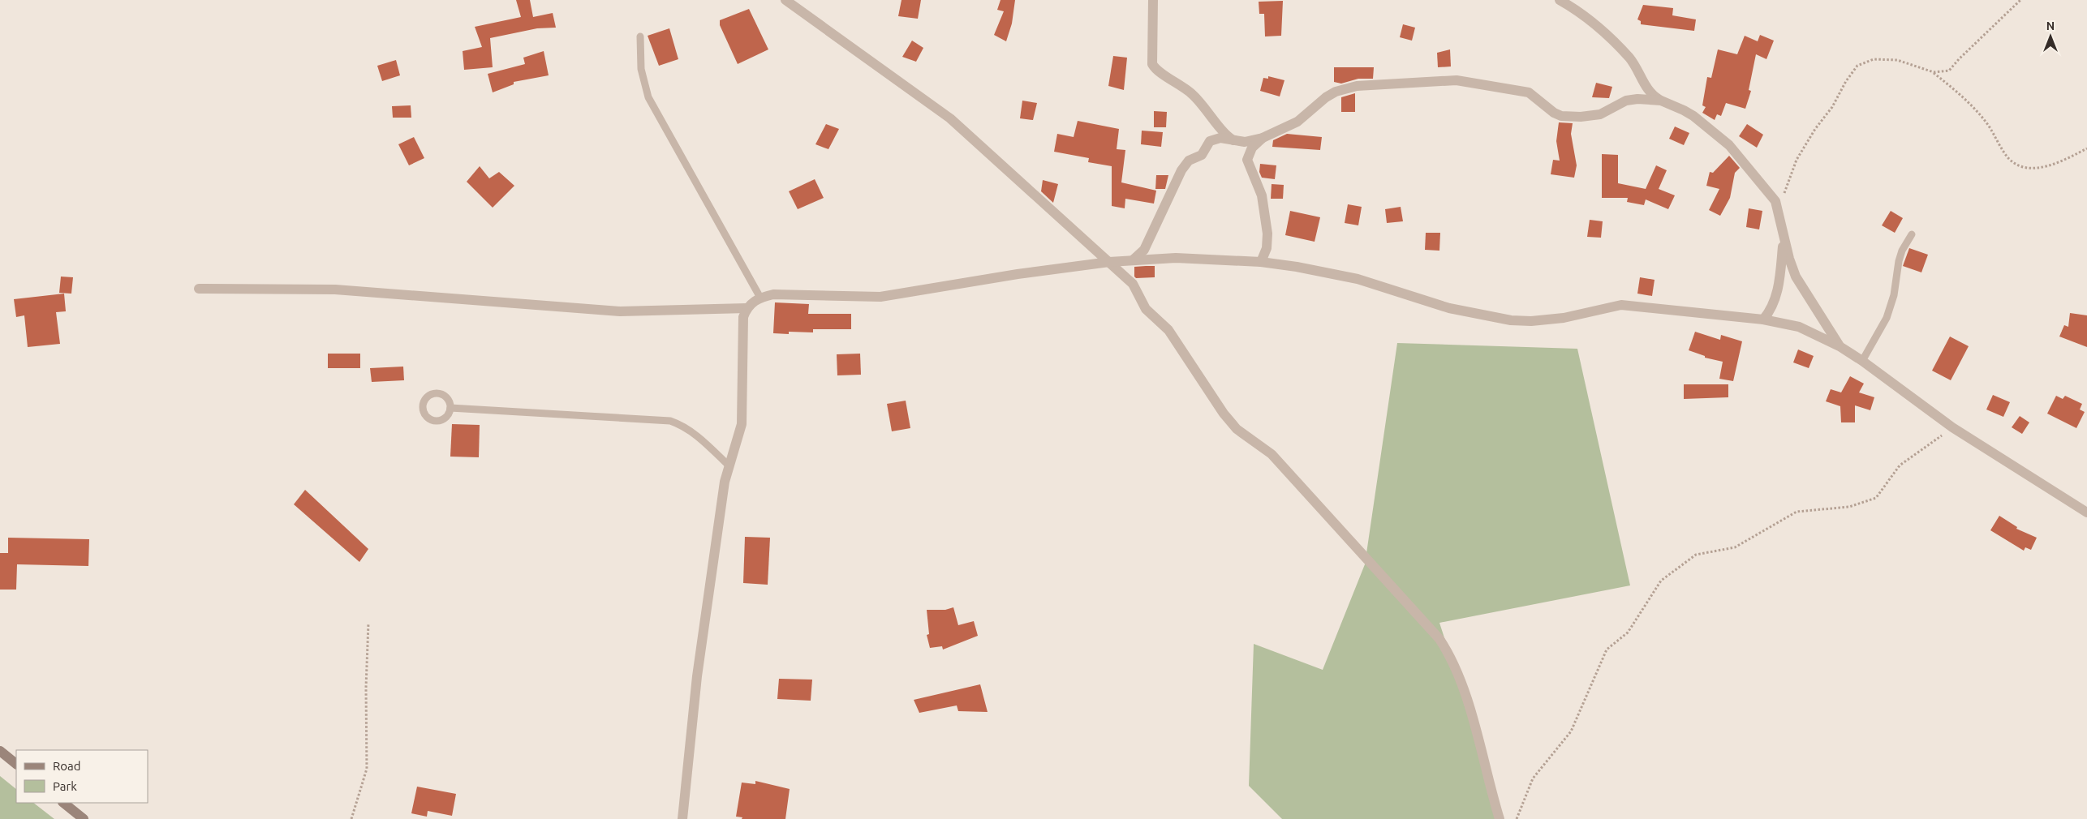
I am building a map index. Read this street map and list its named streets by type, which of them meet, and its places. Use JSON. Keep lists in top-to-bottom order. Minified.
{"legend":["Road","Park"],"north":"top"}
